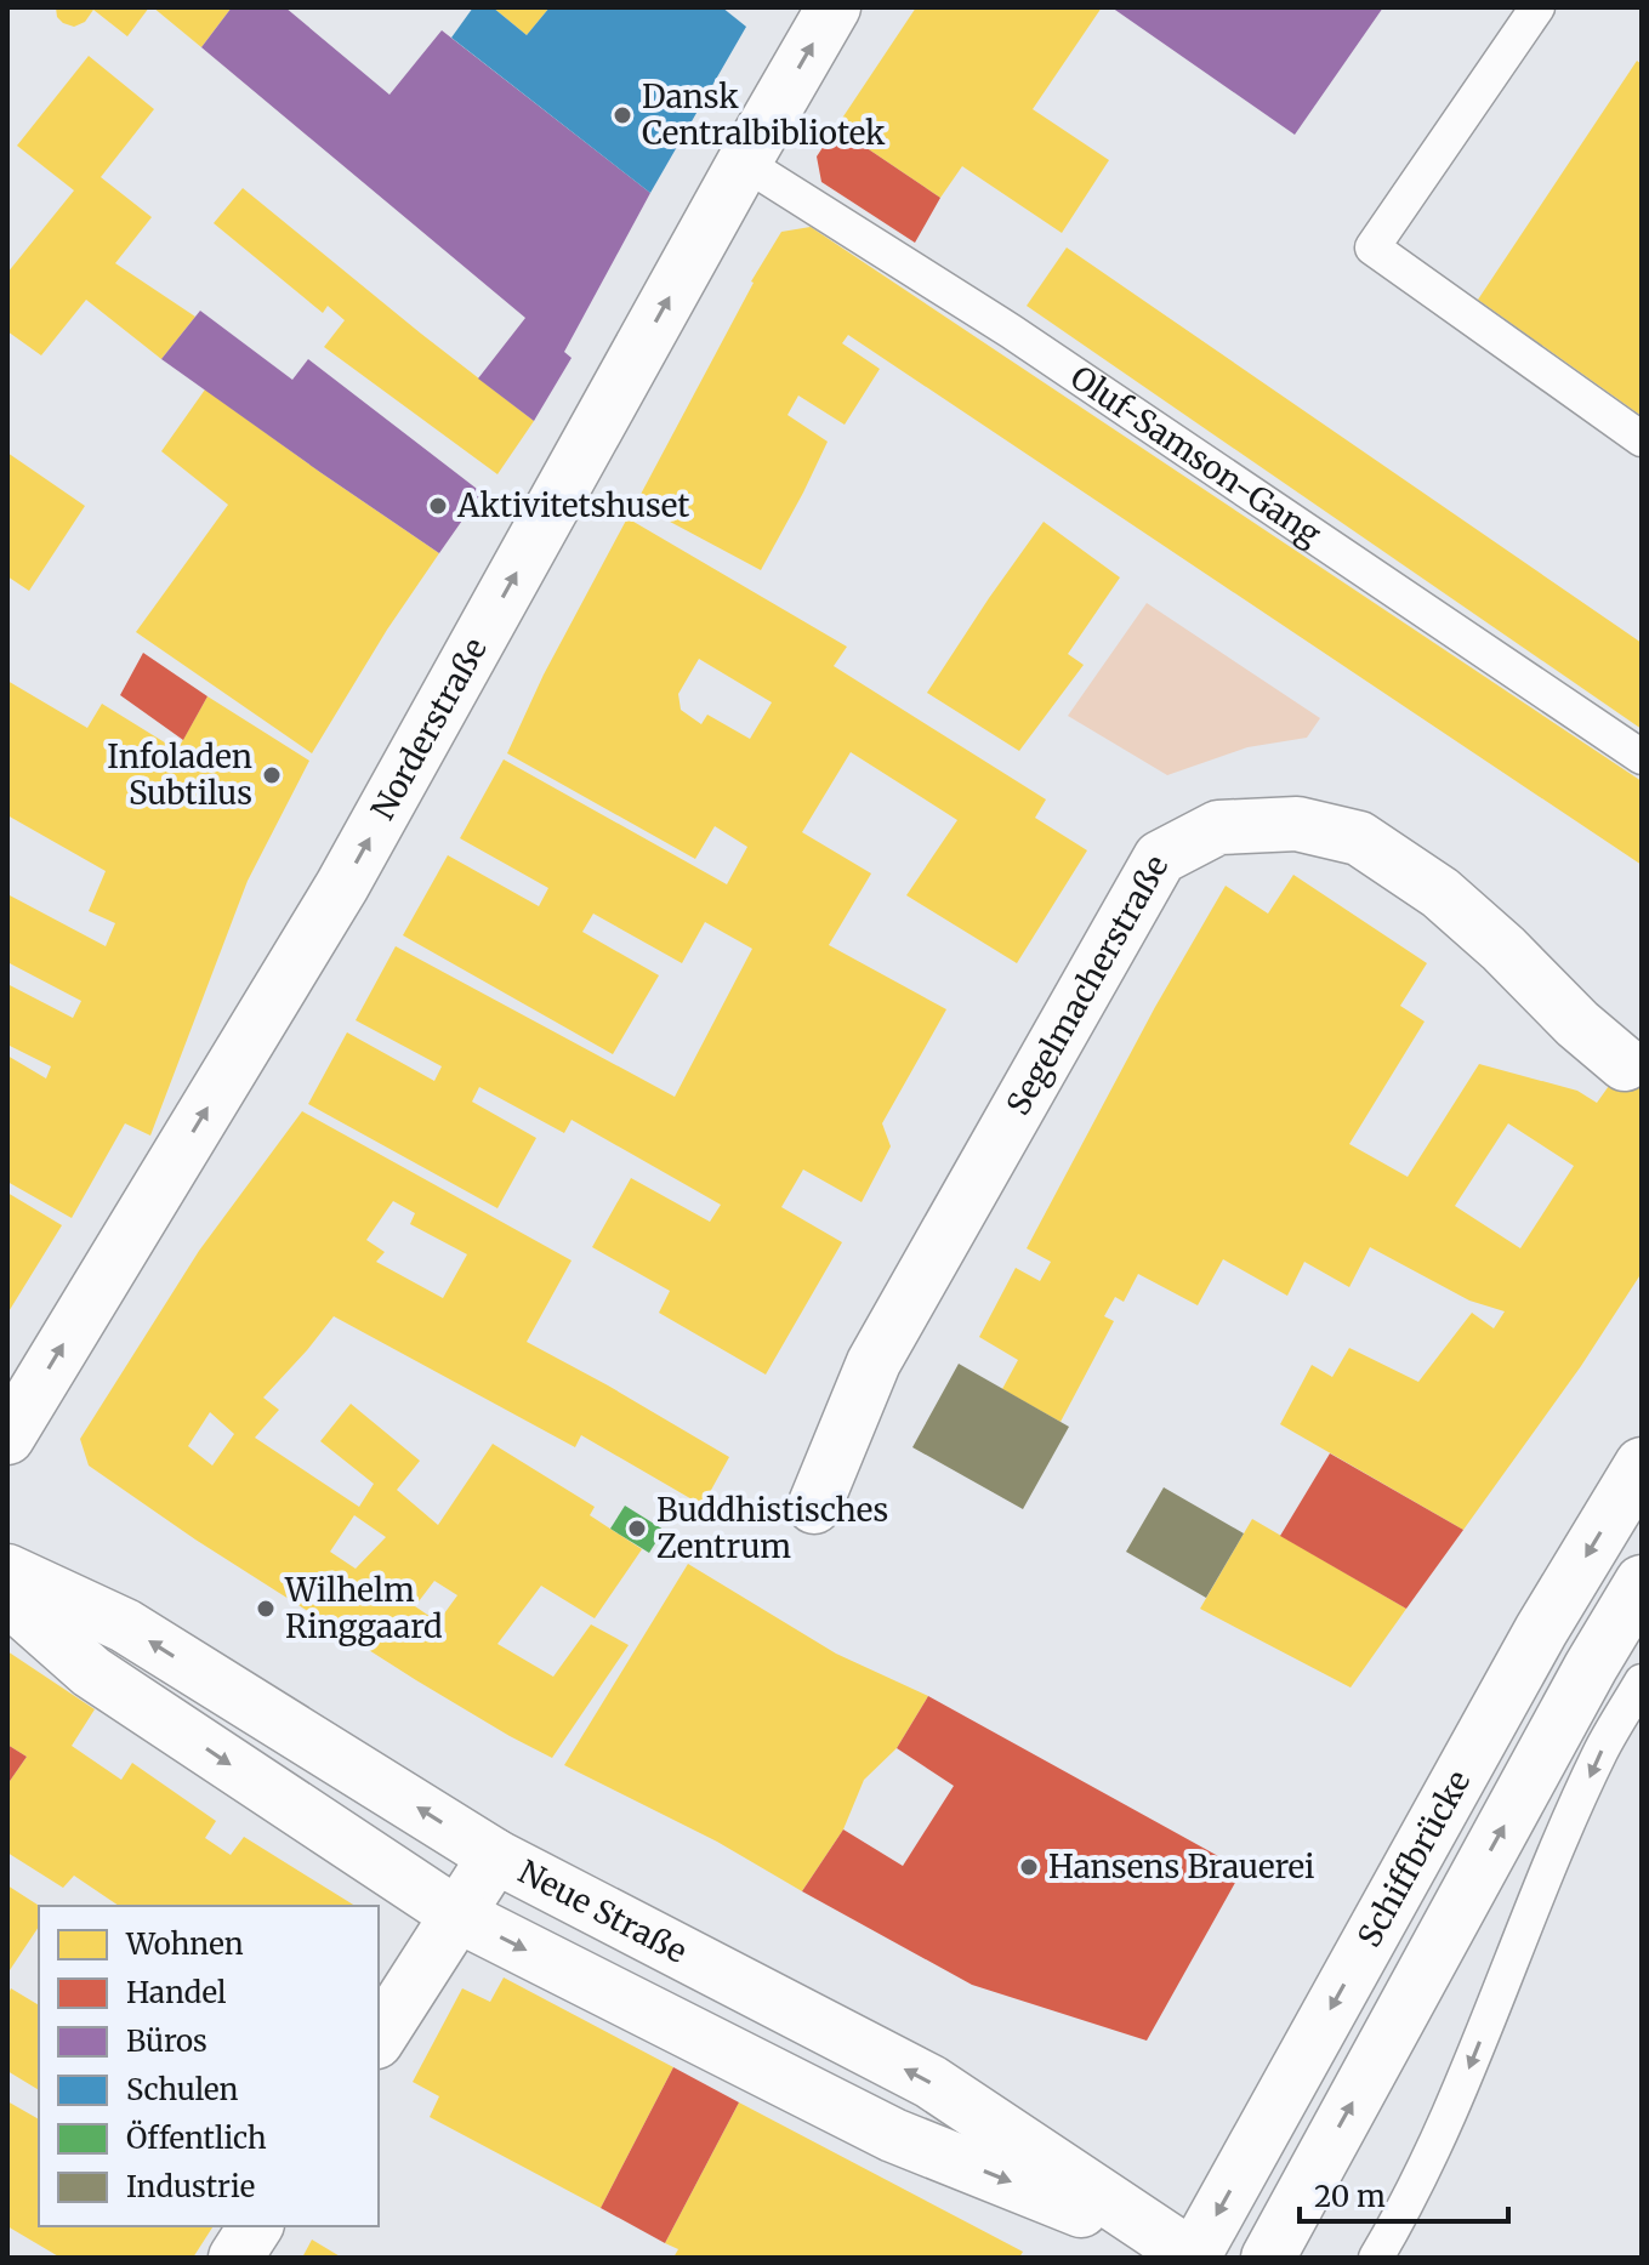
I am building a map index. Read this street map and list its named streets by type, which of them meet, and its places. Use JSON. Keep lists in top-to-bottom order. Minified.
{"streets":{"main road":["Norderstraße","Segelmacherstraße","Schiffbrücke","Neue Straße"],"lane":["Oluf-Samson-Gang"]},"crossings":[["Oluf-Samson-Gang","Norderstraße"],["Schiffbrücke","Neue Straße"]],"one_way":["Norderstraße"],"places":["Dansk Centralbibliotek","Aktivitetshuset","Infoladen Subtilus","Buddhistisches Zentrum","Wilhelm Ringgaard","Hansens Brauerei"],"legend":["Wohnen","Handel","Büros","Schulen","Öffentlich","Industrie"],"scale_bar":"20 m"}
